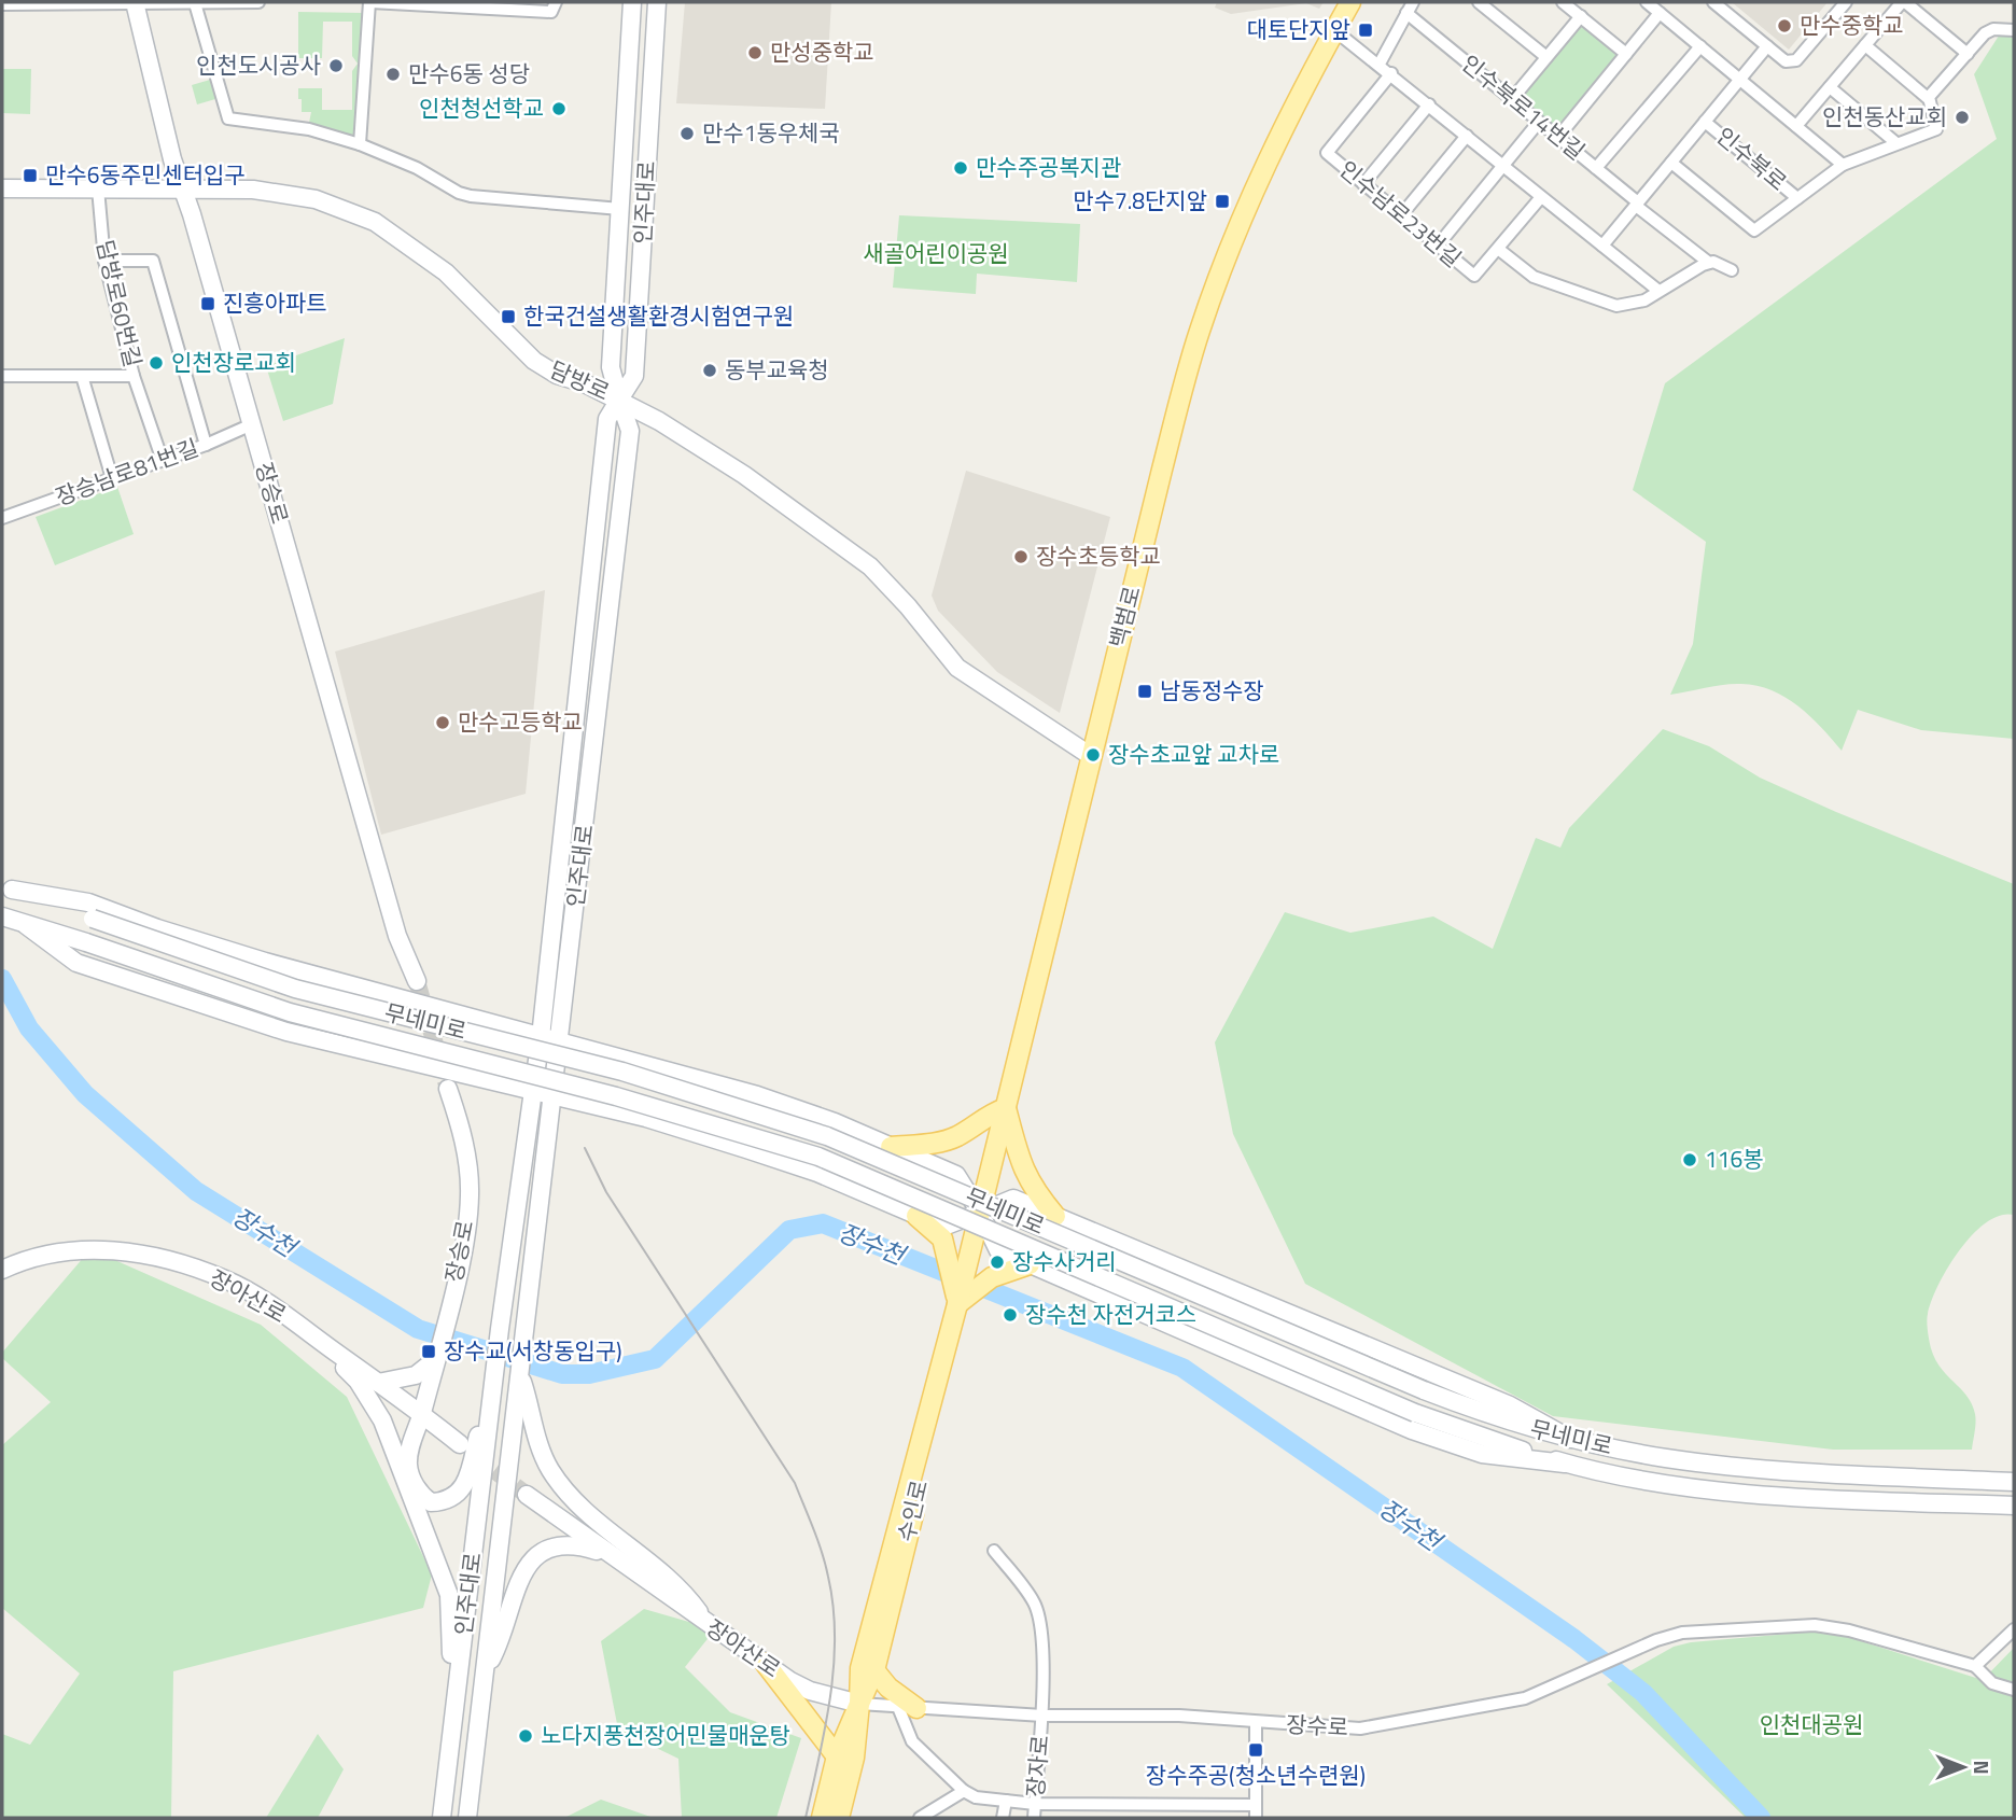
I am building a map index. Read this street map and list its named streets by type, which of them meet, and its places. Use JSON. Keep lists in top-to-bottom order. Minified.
{"streets":{"main road":["인주대로","담방로","장승로","백범로","무네미로","장아산로","수인로"],"street":["인수북로14번길","인수북로","인수남로23번길","담방로60번길","장승남로81번길","장수로","장자로"]},"crossings":[["인수북로14번길","인수북로"],["인주대로","담방로"],["인주대로","장승로"],["담방로60번길","담방로"],["담방로60번길","장승남로81번길"],["담방로","장승로"],["담방로","백범로"],["장승남로81번길","장승로"],["장승로","장아산로"],["백범로","수인로"],["장아산로","수인로"],["장아산로","장수로"],["수인로","장수로"],["장수로","장자로"]],"water":["장수천"],"parks":["새골어린이공원","인천대공원"],"places":{"other":["만수중학교","만성중학교","인천도시공사","만수6동 성당","인천청선학교","인천동산교회","만수1동우체국","만수주공복지관","인천장로교회","동부교육청","장수초등학교","만수고등학교","장수초교앞 교차로","116봉","장수사거리","장수천 자전거코스","노다지풍천장어민물매운탕"],"transit":["대토단지앞","만수6동주민센터입구","만수7.8단지앞","진흥아파트","한국건설생활환경시험연구원","남동정수장","장수교(서창동입구)","장수주공(청소년수련원)"]},"north":"right"}
